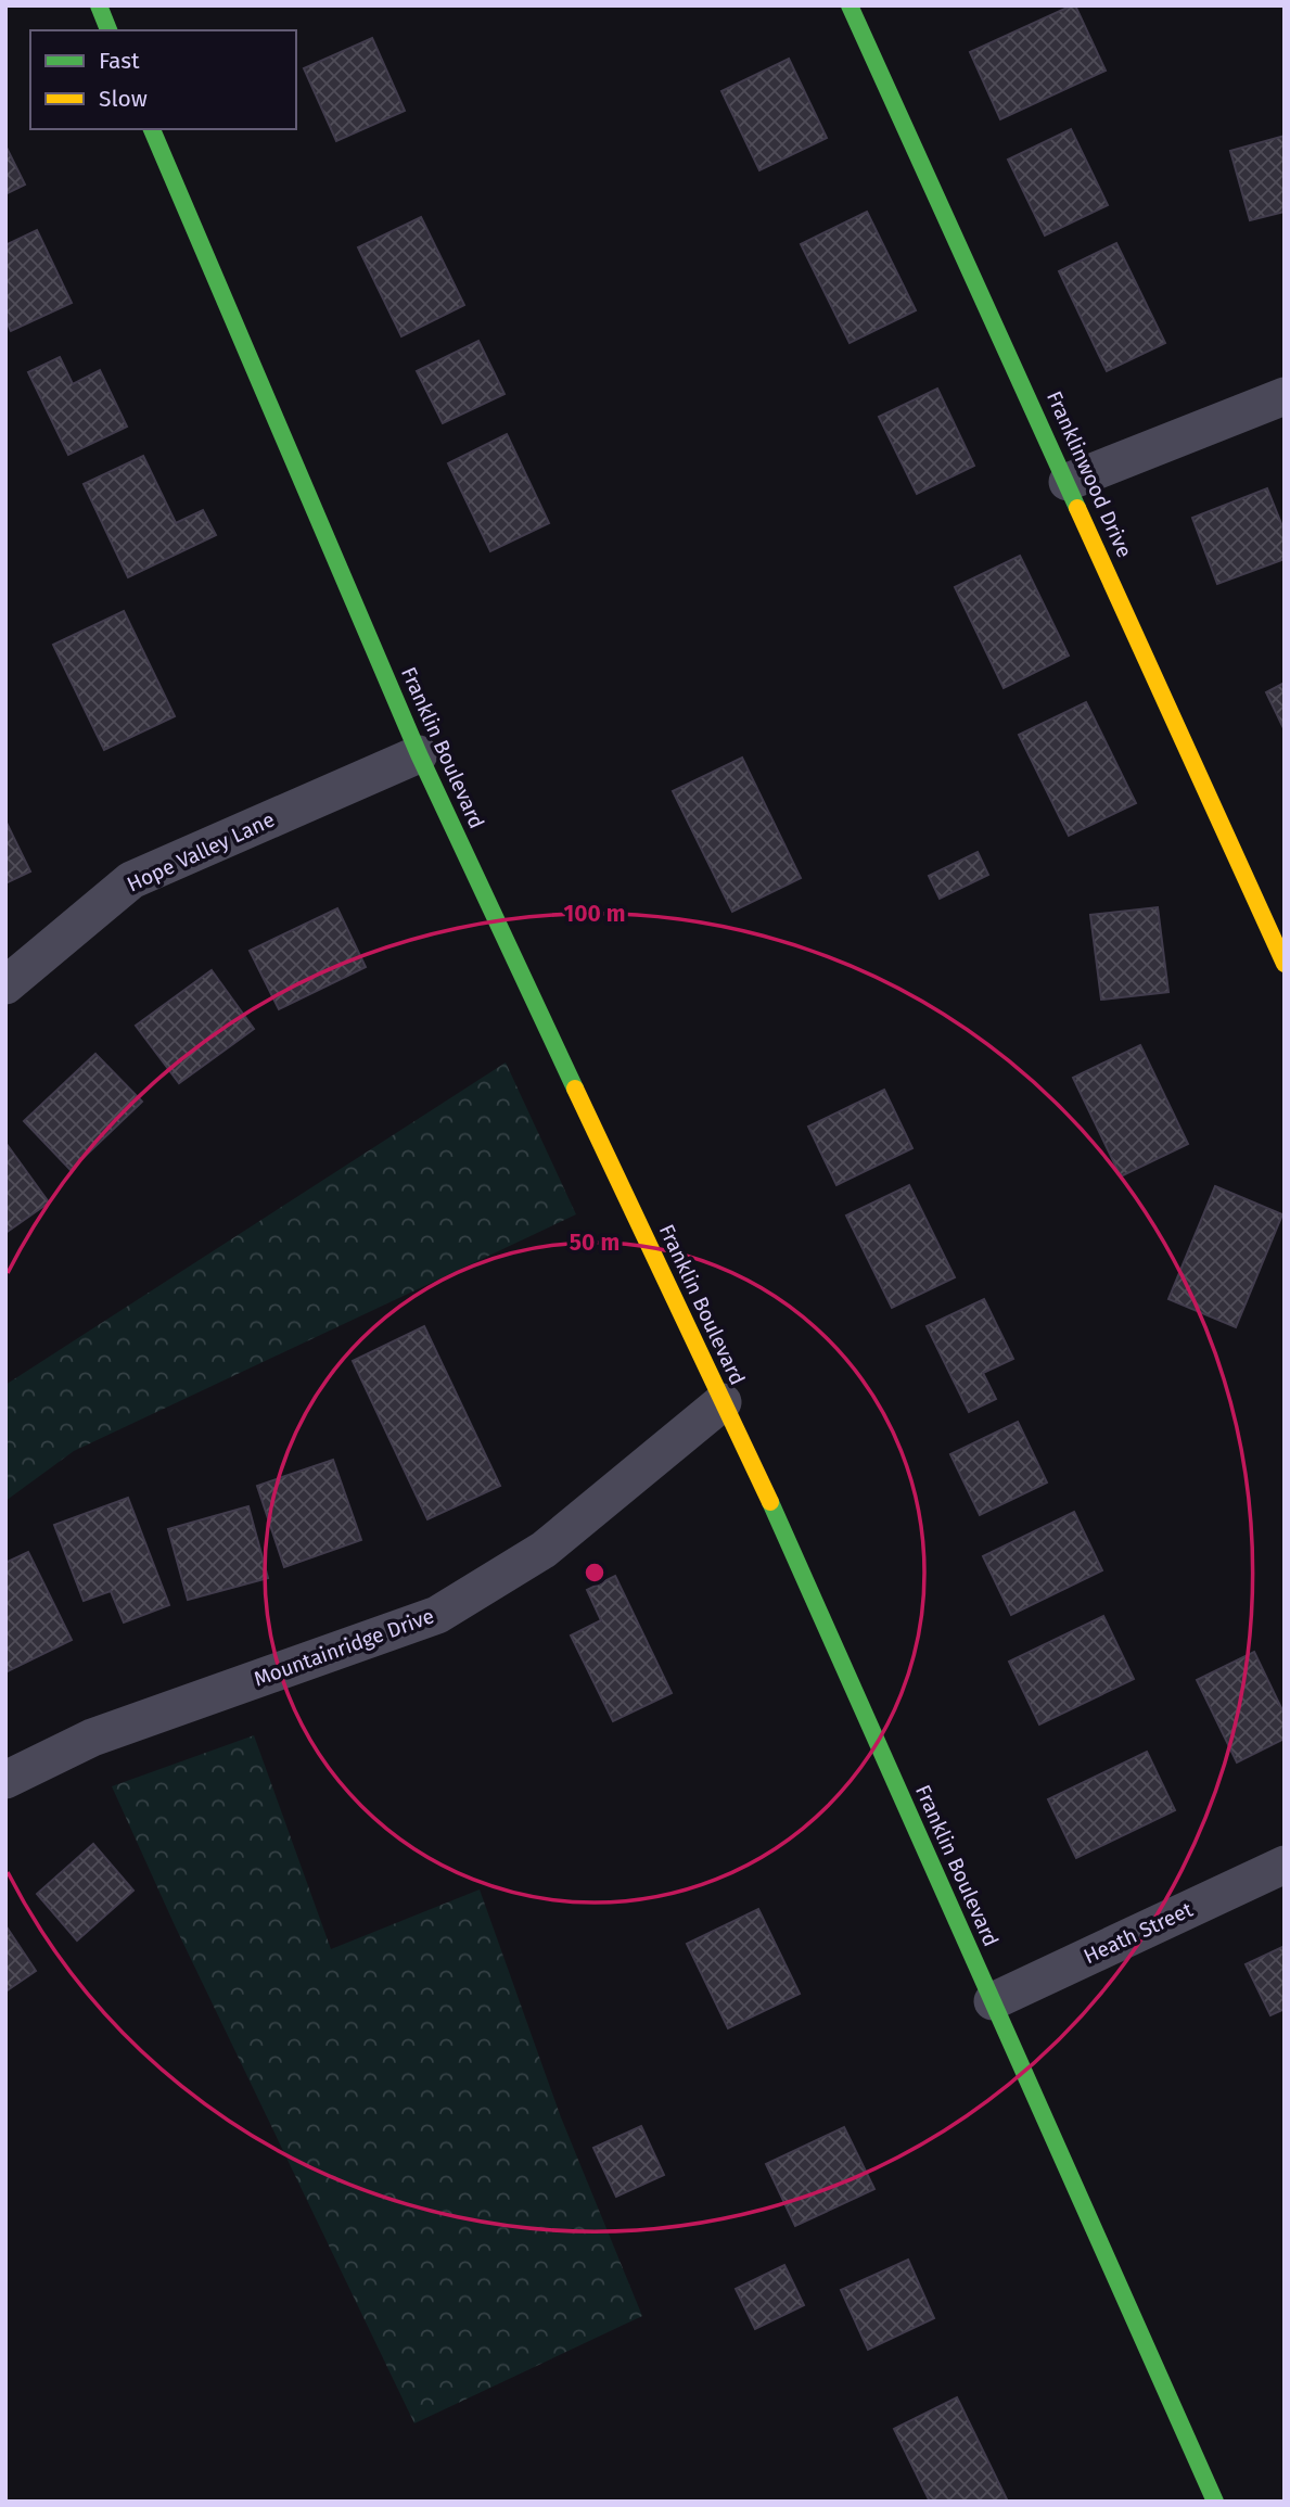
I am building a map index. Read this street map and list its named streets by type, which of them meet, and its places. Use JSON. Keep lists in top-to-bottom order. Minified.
{"streets":{"street":["Franklinwood Drive","Franklin Boulevard","Hope Valley Lane","Mountainridge Drive","Heath Street"]},"crossings":[["Franklin Boulevard","Hope Valley Lane"],["Franklin Boulevard","Mountainridge Drive"],["Franklin Boulevard","Heath Street"]],"legend":["Fast","Slow"],"rings":["100 m","50 m"]}
